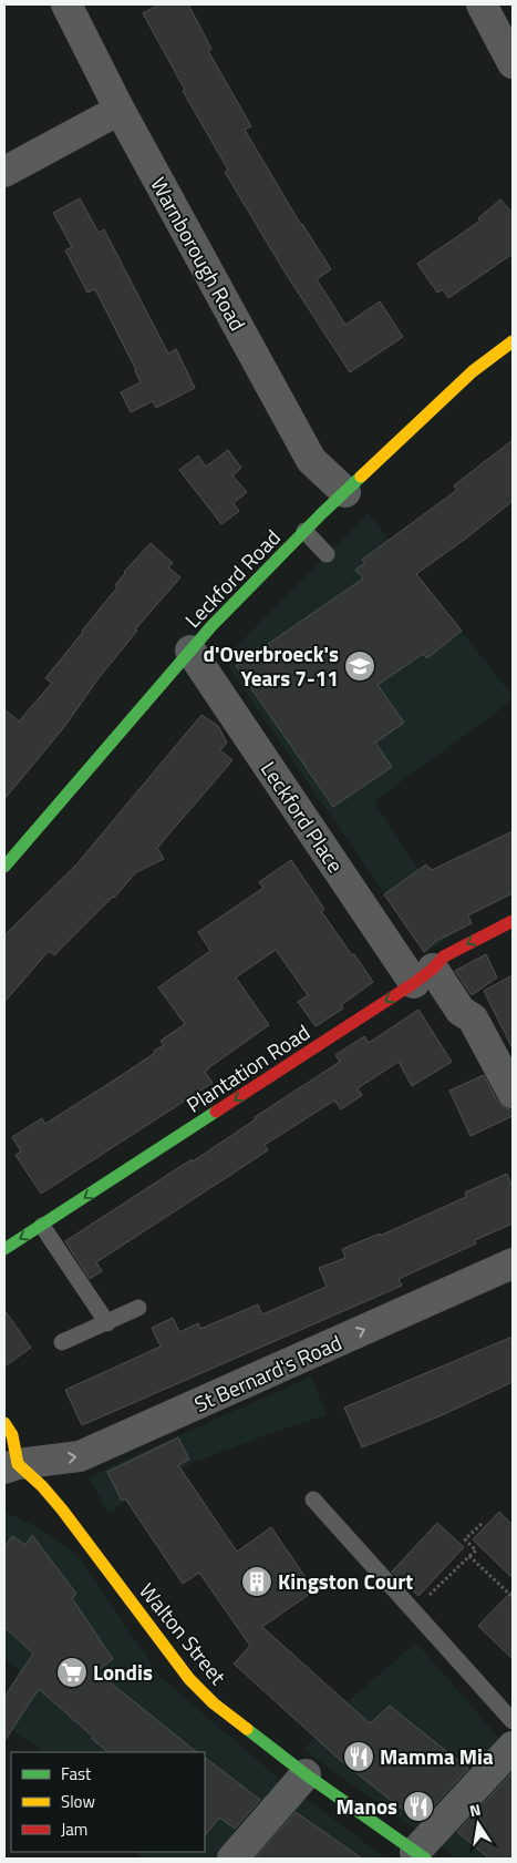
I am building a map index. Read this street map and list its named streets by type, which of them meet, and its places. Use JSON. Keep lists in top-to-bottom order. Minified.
{"streets":{"street":["Warnborough Road","Leckford Road","Leckford Place","Plantation Road","St Bernard's Road","Walton Street"]},"crossings":[["Warnborough Road","Leckford Road"],["Leckford Road","Leckford Place"],["Leckford Place","Plantation Road"],["St Bernard's Road","Walton Street"]],"one_way":["Plantation Road","St Bernard's Road"],"places":{"school or university":["d'Overbroeck's Years 7-11"],"building":["Kingston Court"],"supermarket":["Londis"],"restaurant":["Mamma Mia","Manos"]},"legend":["Fast","Slow","Jam"],"north":"top"}
